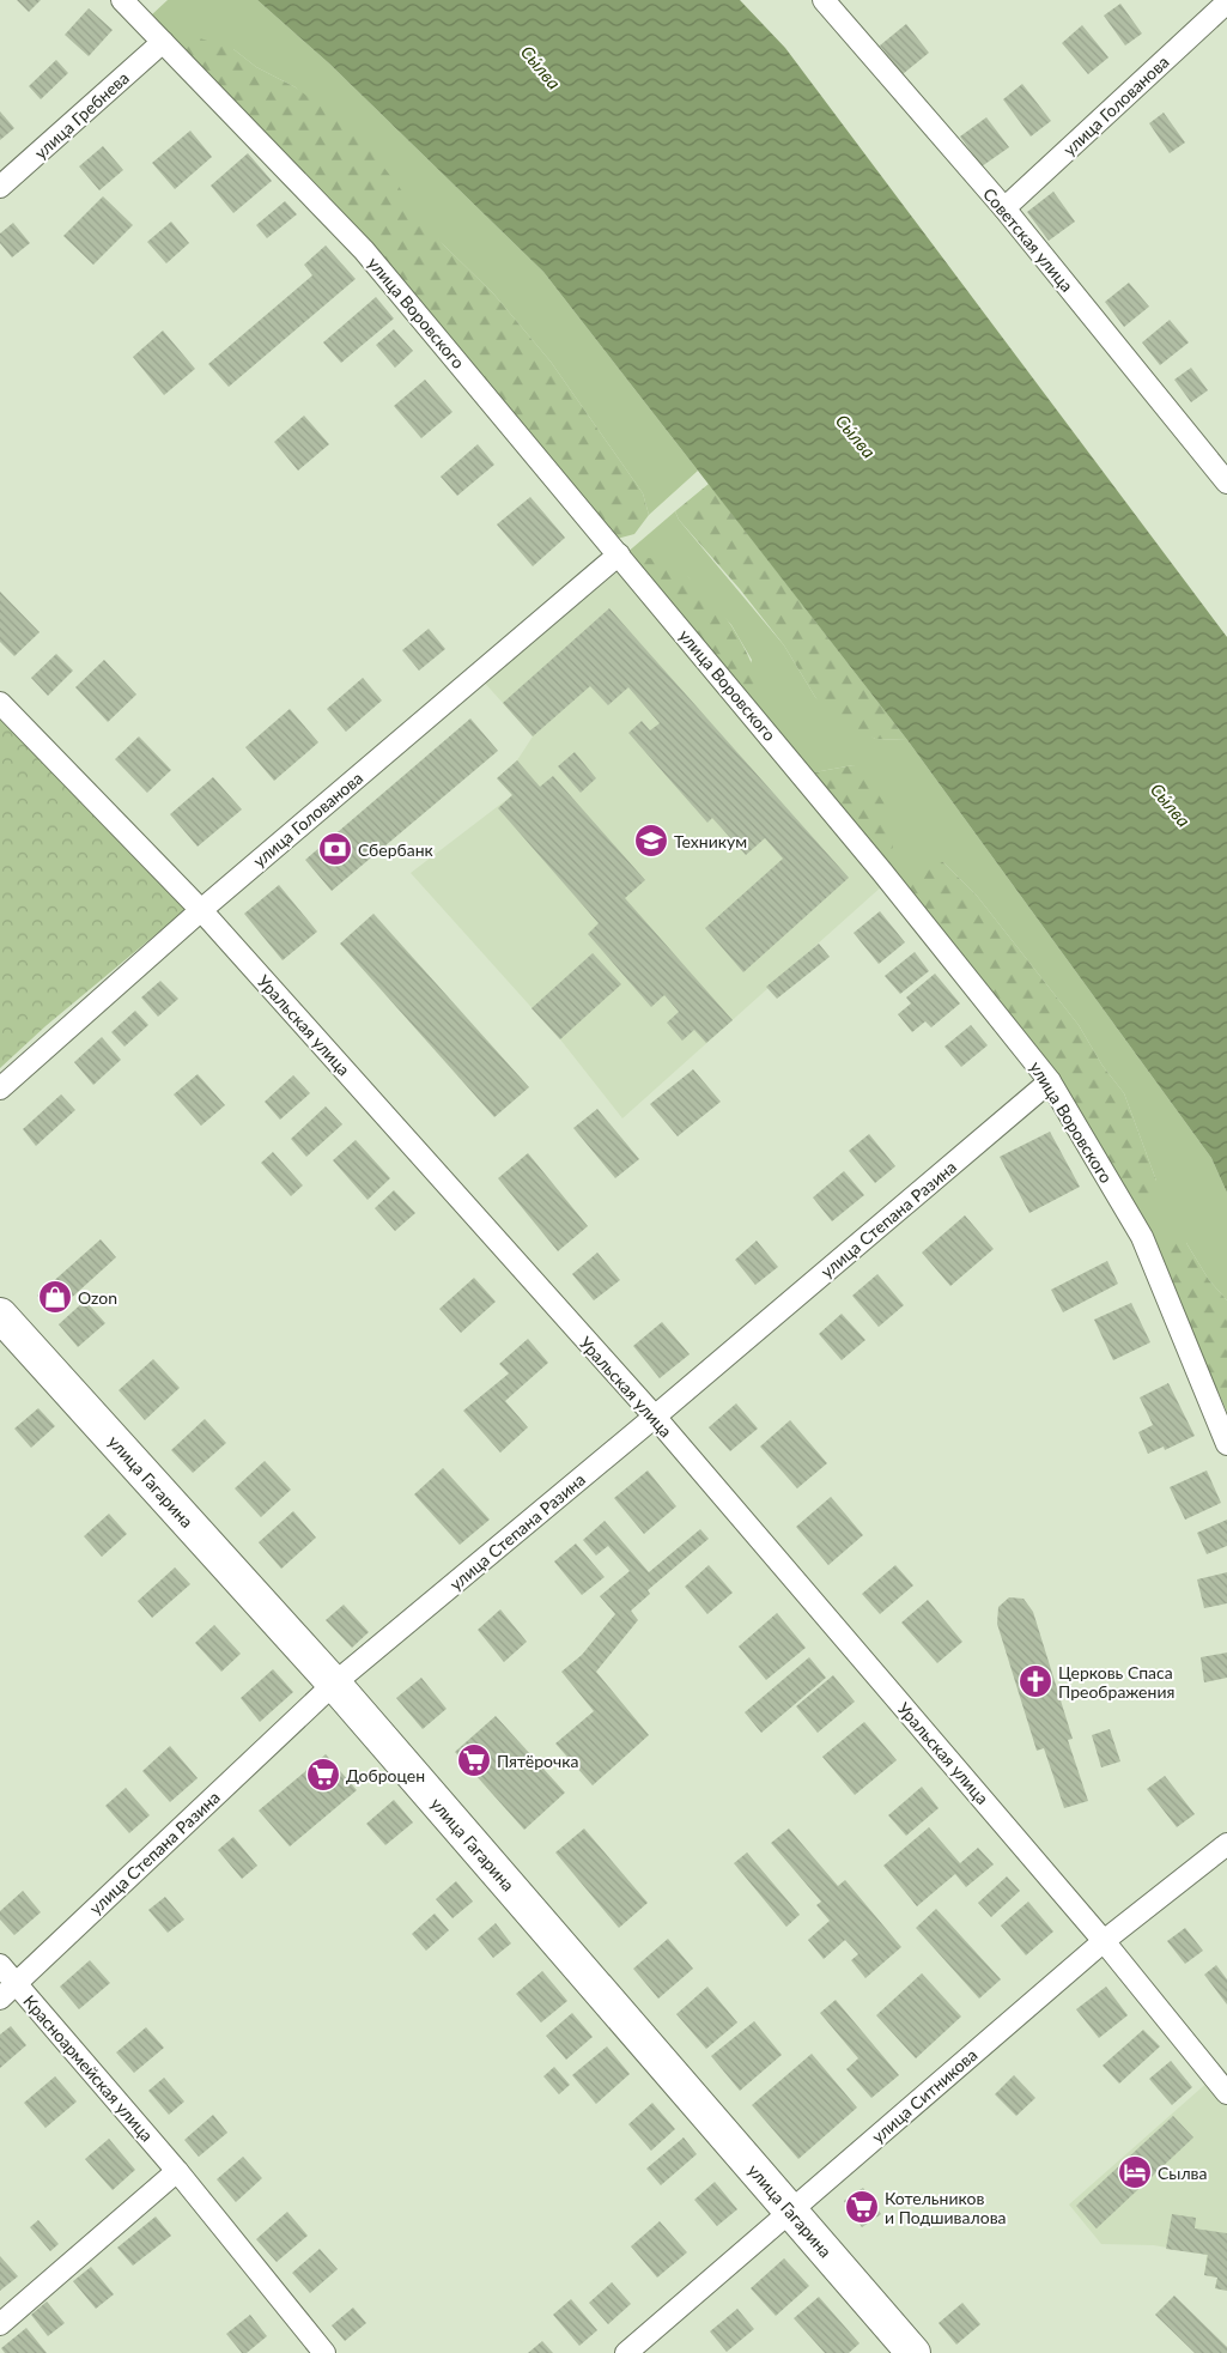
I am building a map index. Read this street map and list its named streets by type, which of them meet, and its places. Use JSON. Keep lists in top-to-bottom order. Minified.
{"streets":{"main road":["улица Гагарина"],"street":["улица Голованова","улица Гребнева","Советская улица","улица Воровского","Уральская улица","улица Степана Разина","Красноармейская улица","улица Ситникова"]},"crossings":[["улица Голованова","Советская улица"],["улица Голованова","улица Воровского"],["улица Голованова","Уральская улица"],["улица Гребнева","улица Воровского"],["улица Воровского","улица Степана Разина"],["Уральская улица","улица Степана Разина"],["Уральская улица","улица Ситникова"],["улица Степана Разина","улица Гагарина"],["улица Степана Разина","Красноармейская улица"],["улица Гагарина","улица Ситникова"]],"water":["Сы́лва"],"places":{"school or university":["Техникум"],"bank":["Сбербанк"],"shop":["Ozon"],"church":["Церковь Спаса Преображения"],"supermarket":["Пятёрочка","Доброцен","Котельников и Подшивалова"],"hotel":["Сылва"]}}
